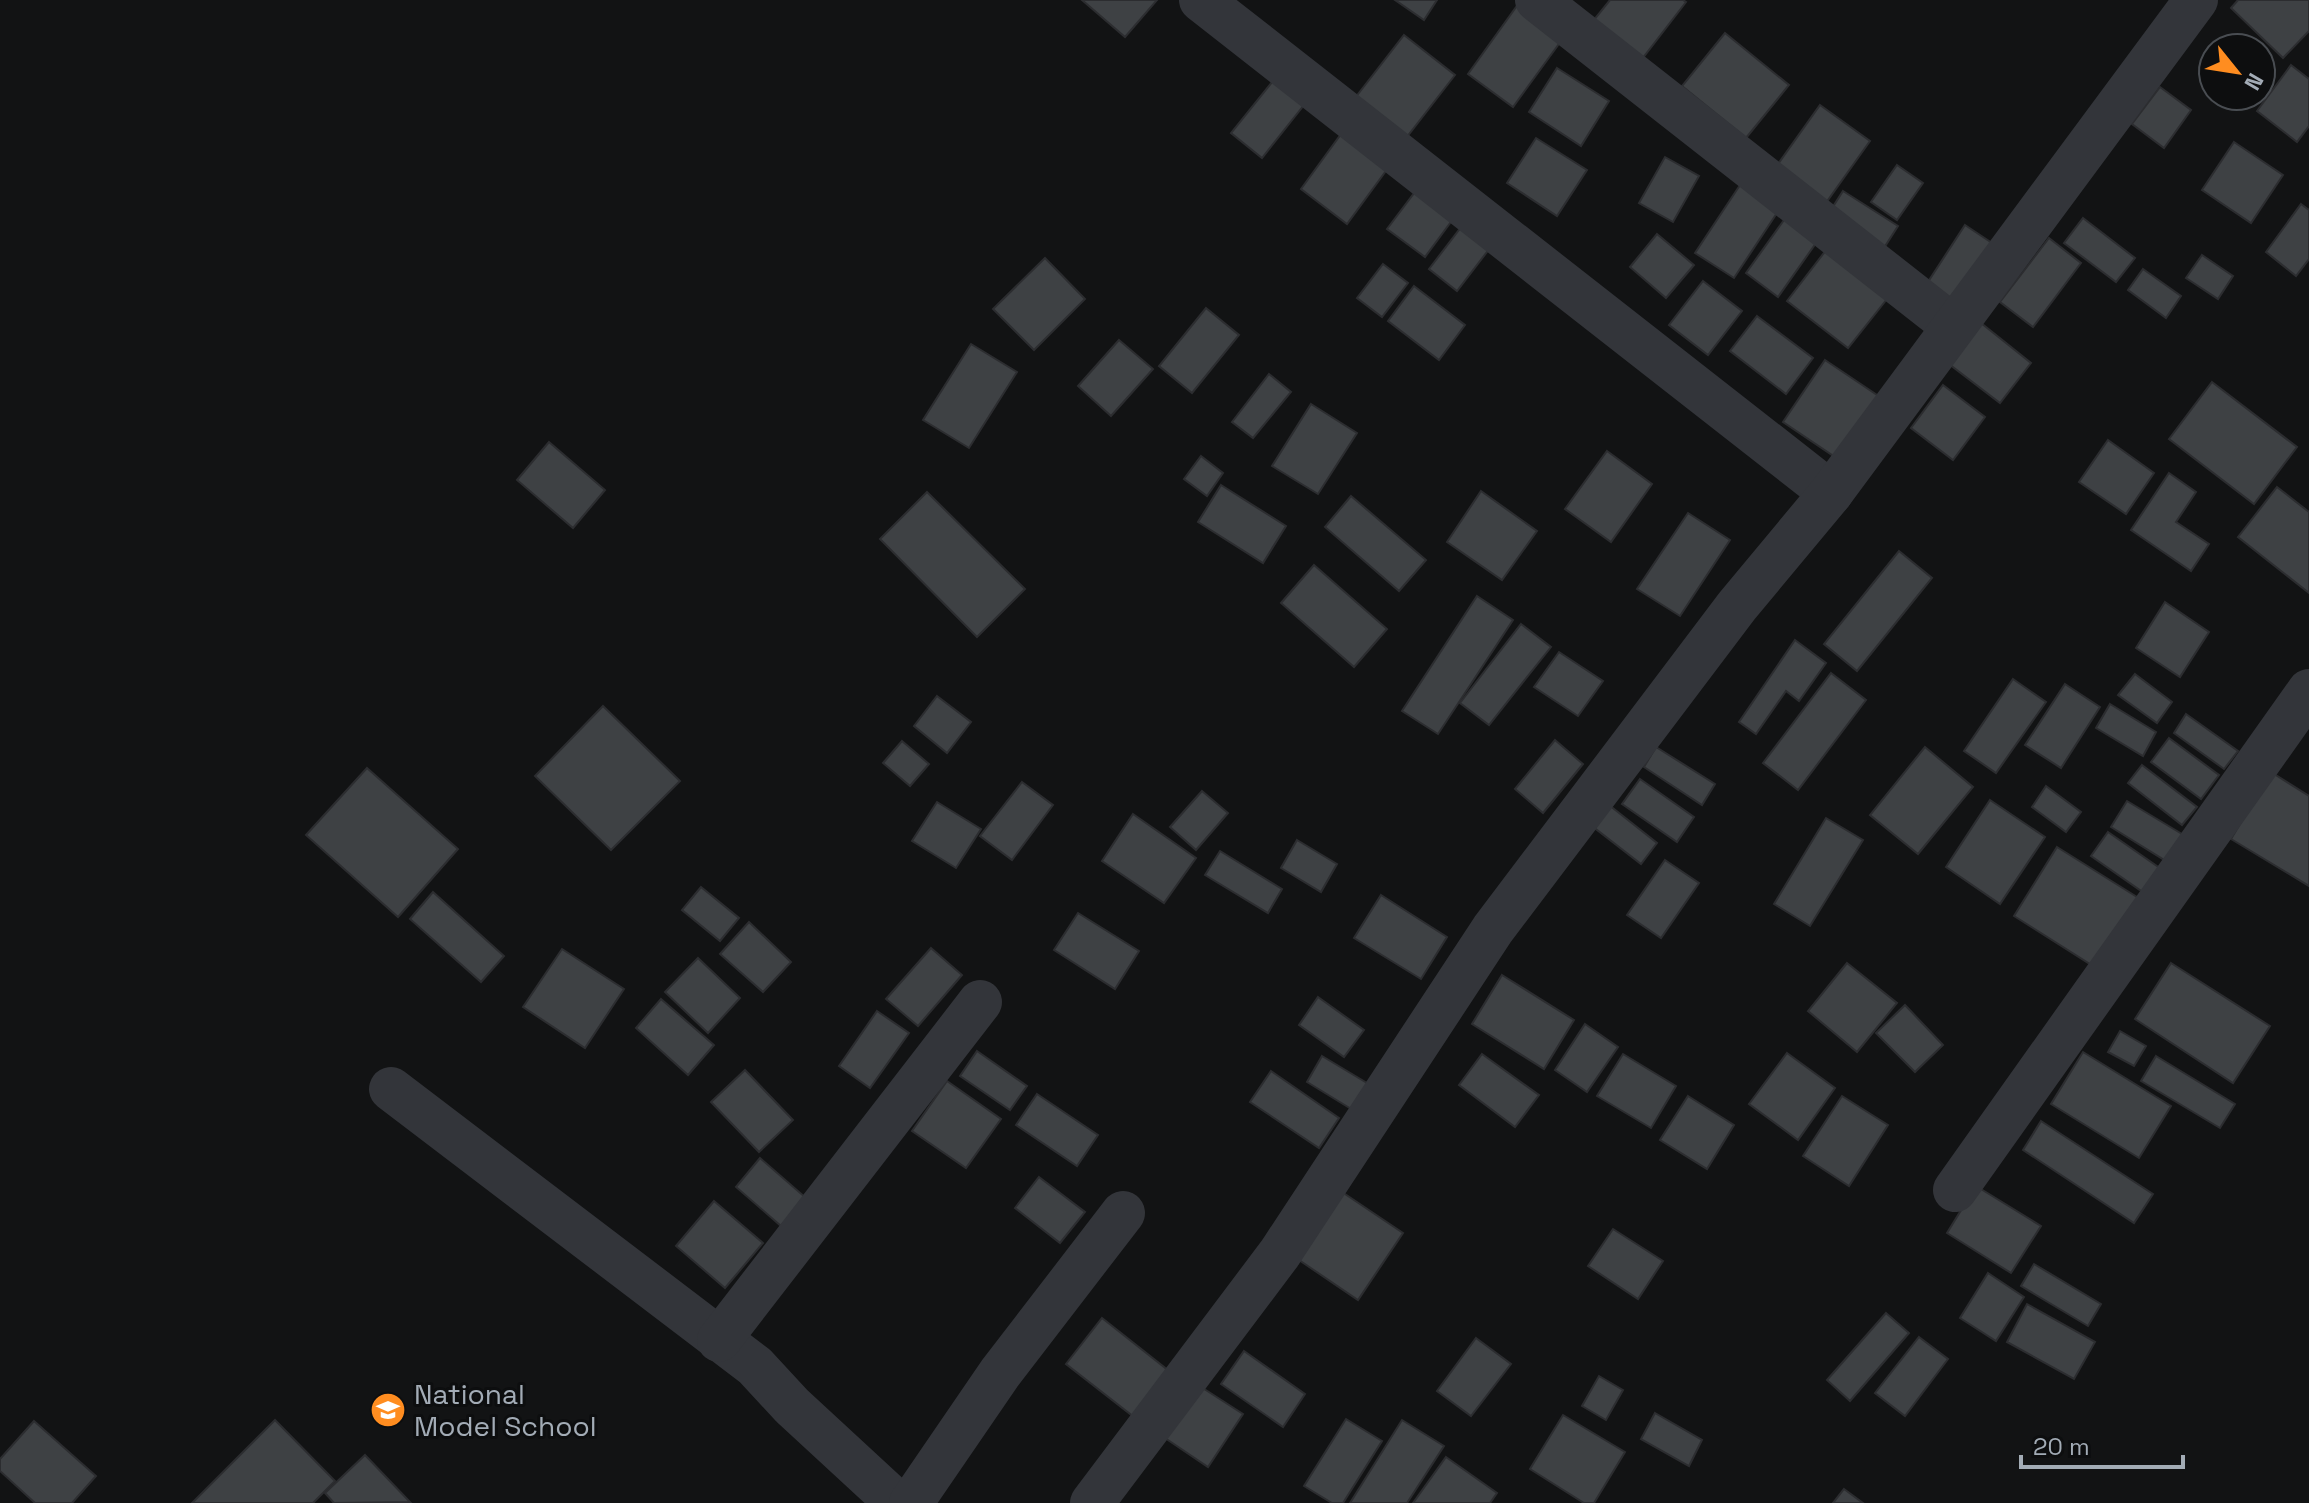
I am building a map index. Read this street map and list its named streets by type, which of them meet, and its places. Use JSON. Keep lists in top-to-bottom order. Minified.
{"places":{"school or university":["National Model School"]},"scale_bar":"20 m","north":"bottom right"}
